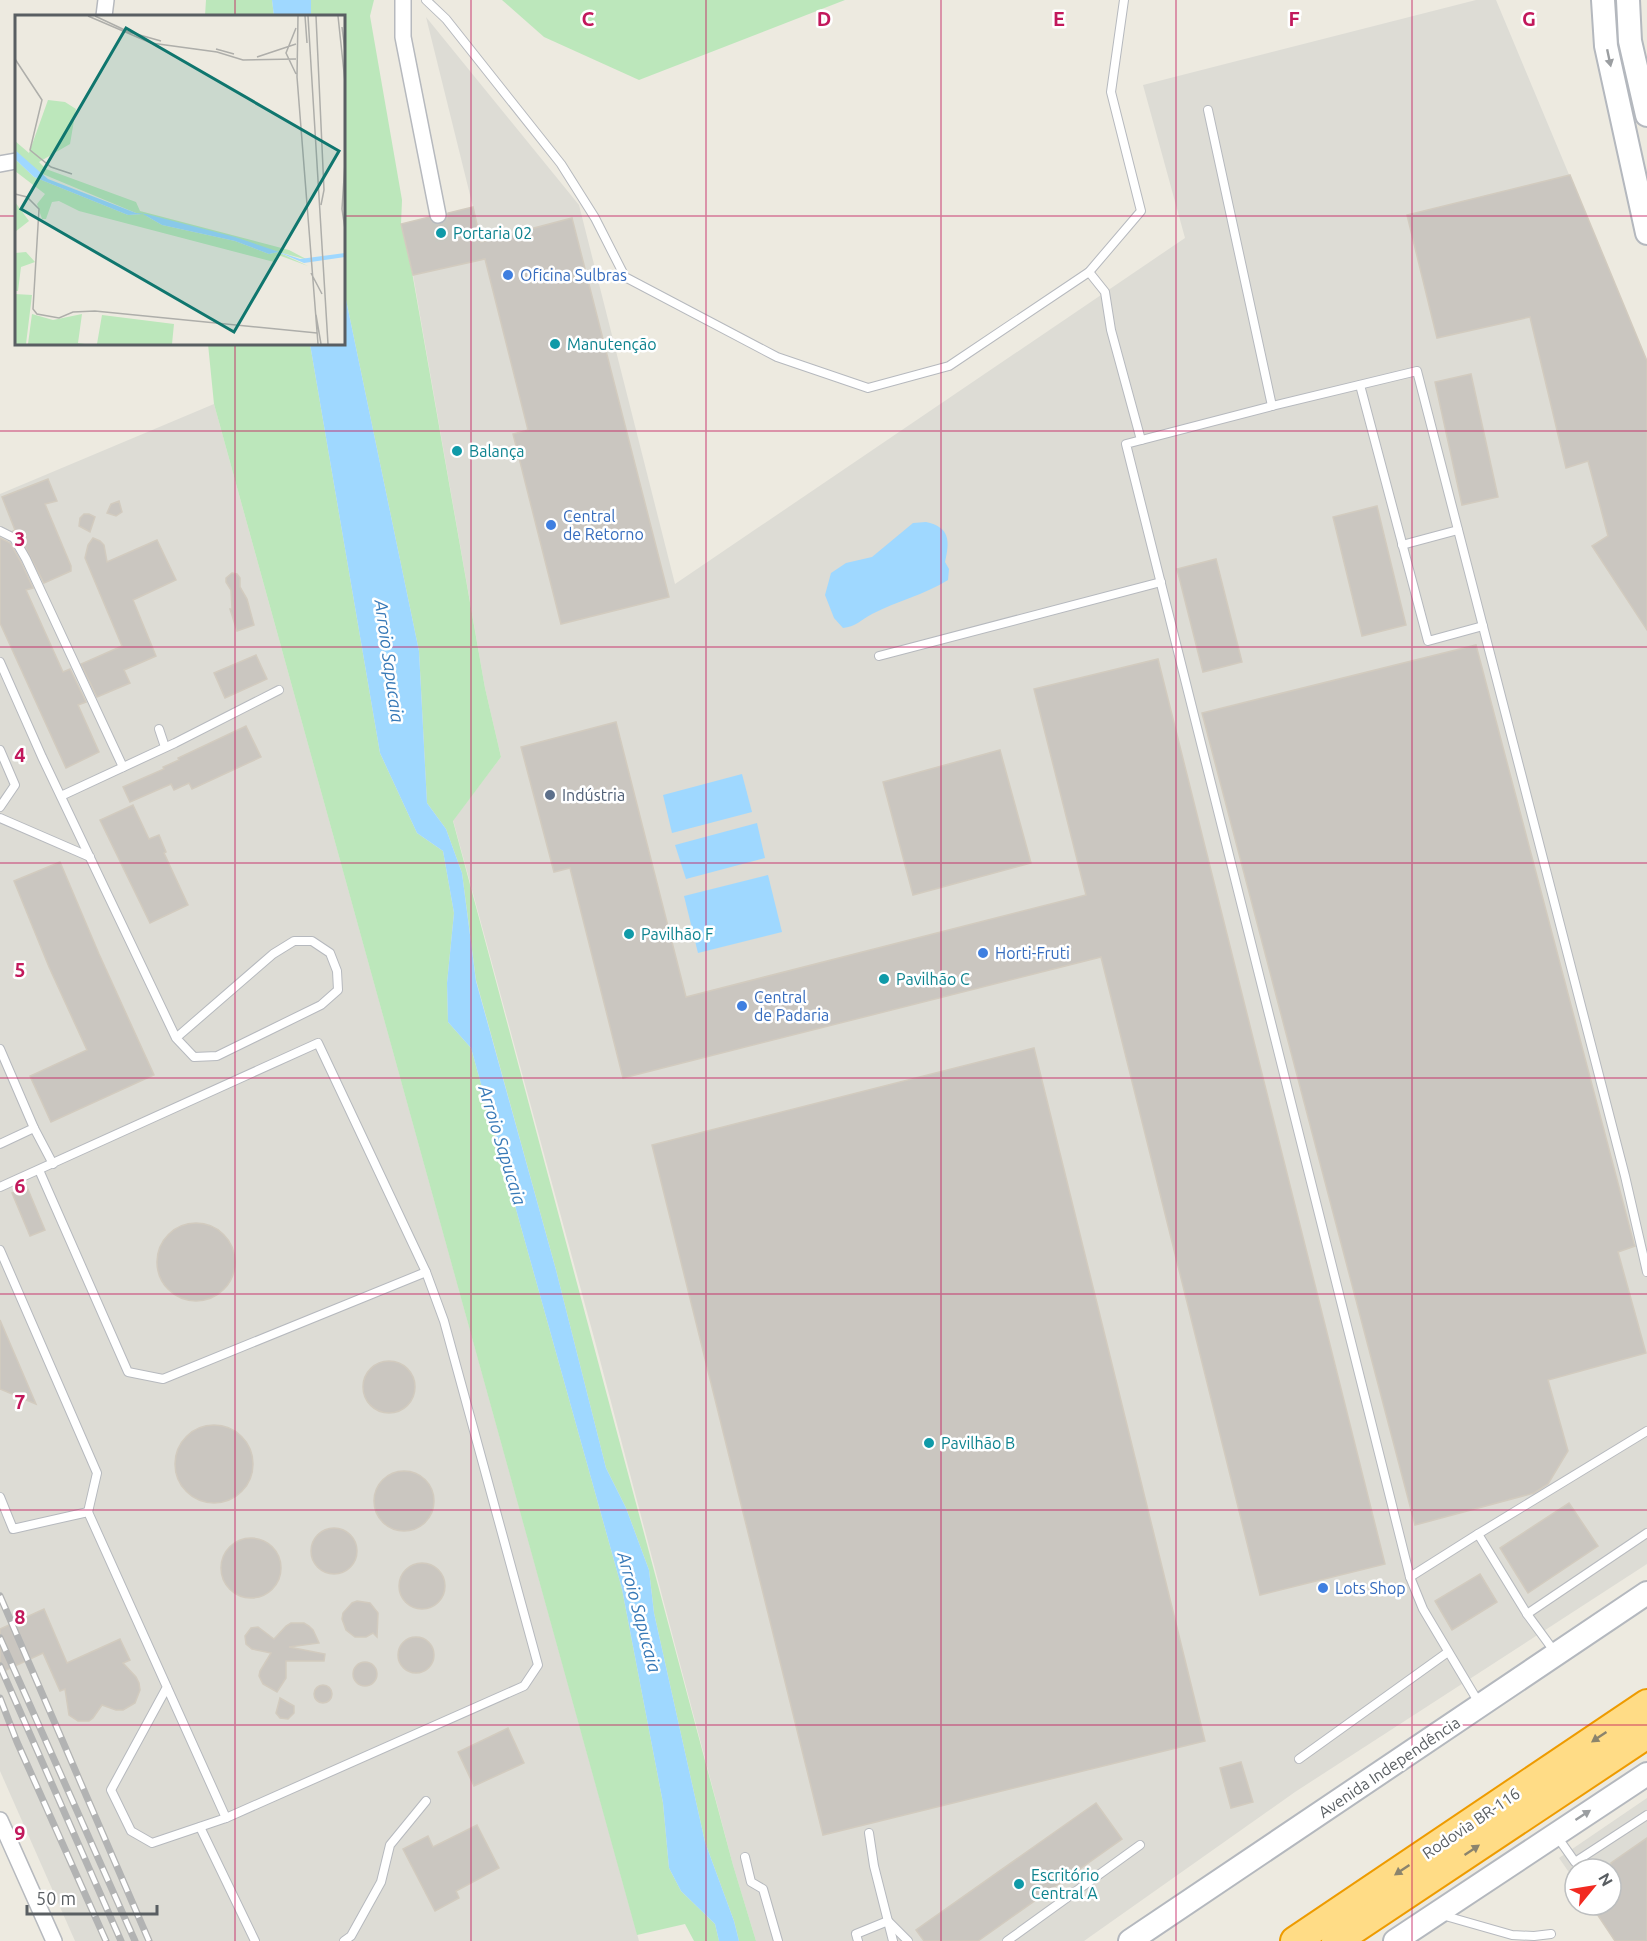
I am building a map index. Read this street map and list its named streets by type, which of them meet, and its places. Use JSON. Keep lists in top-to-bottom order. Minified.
{"streets":{"highway":["Rodovia BR-116"],"main road":["Avenida Independência"]},"water":["Arroio Sapucaia"],"places":["Portaria 02","Oficina Sulbras","Manutenção","Balança","Central de Retorno","Indústria","Pavilhão F","Horti-Fruti","Pavilhão C","Central de Padaria","Pavilhão B","Lots Shop","Escritório Central A"],"scale_bar":"50 m","north":"top right","grid":{"columns":["C","D","E","F","G"],"rows":["3","4","5","6","7","8","9"]}}
